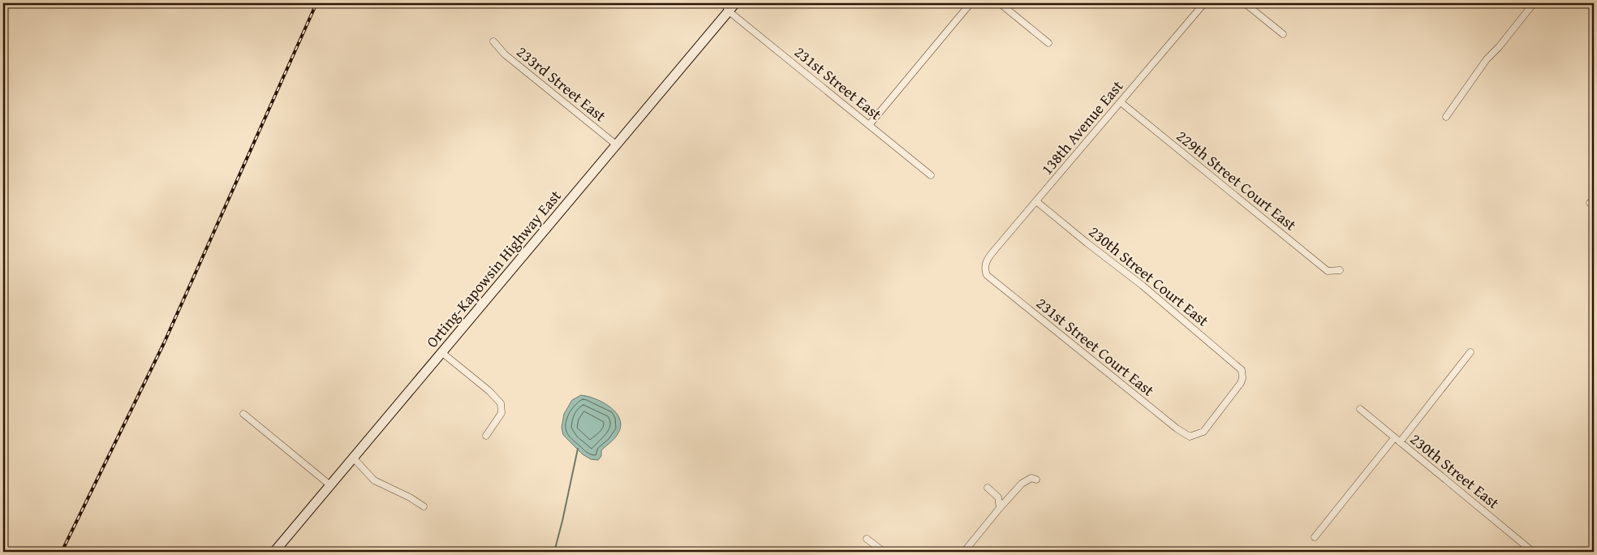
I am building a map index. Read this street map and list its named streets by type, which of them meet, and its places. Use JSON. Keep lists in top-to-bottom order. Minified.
{"streets":{"main road":["Orting-Kapowsin Highway East"],"street":["231st Street East","233rd Street East","138th Avenue East","229th Street Court East","230th Street Court East","231st Street Court East","230th Street East"]},"crossings":[["231st Street East","Orting-Kapowsin Highway East"],["233rd Street East","Orting-Kapowsin Highway East"],["138th Avenue East","229th Street Court East"],["138th Avenue East","230th Street Court East"],["138th Avenue East","231st Street Court East"],["230th Street Court East","231st Street Court East"]]}
